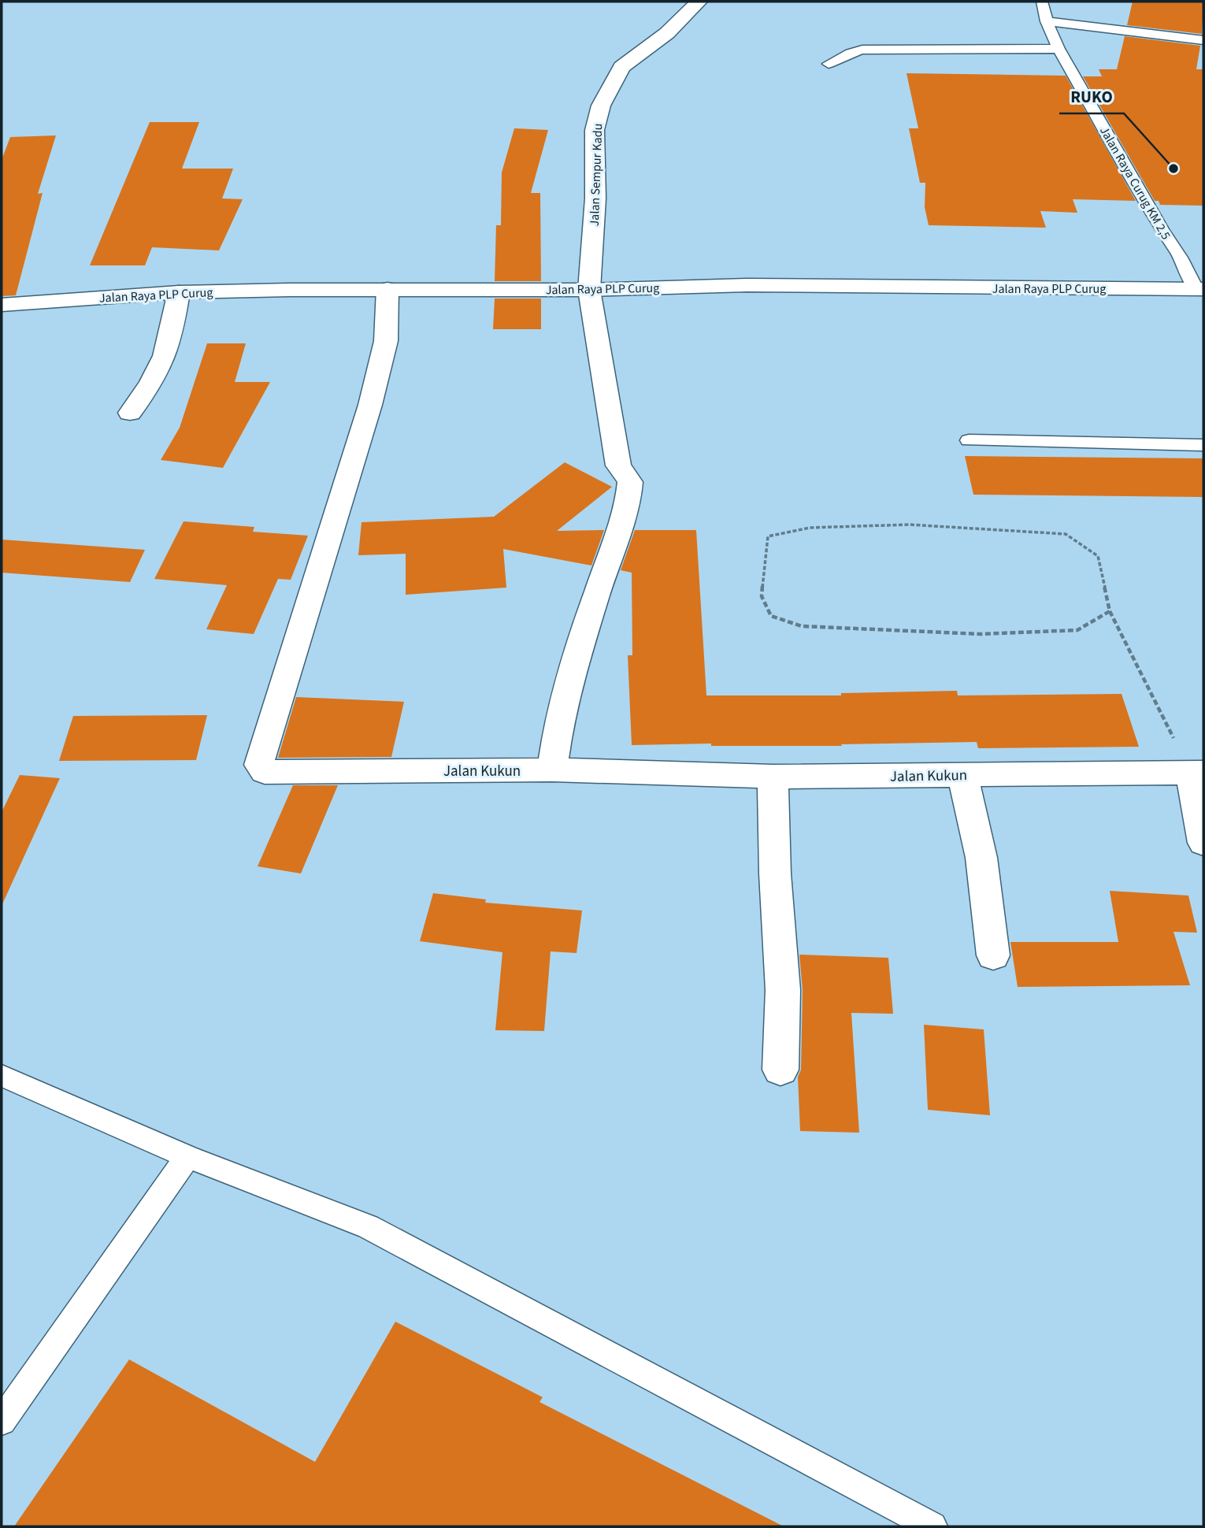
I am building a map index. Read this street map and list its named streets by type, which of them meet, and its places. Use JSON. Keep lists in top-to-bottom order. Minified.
{"streets":{"street":["Jalan Sempur Kadu","Jalan Raya PLP Curug","Jalan Kukun"],"lane":["Jalan Raya Curug KM 2,5"]},"crossings":[["Jalan Sempur Kadu","Jalan Raya PLP Curug"],["Jalan Sempur Kadu","Jalan Kukun"],["Jalan Raya Curug KM 2,5","Jalan Raya PLP Curug"],["Jalan Raya PLP Curug","Jalan Kukun"]],"places":["RUKO"]}
